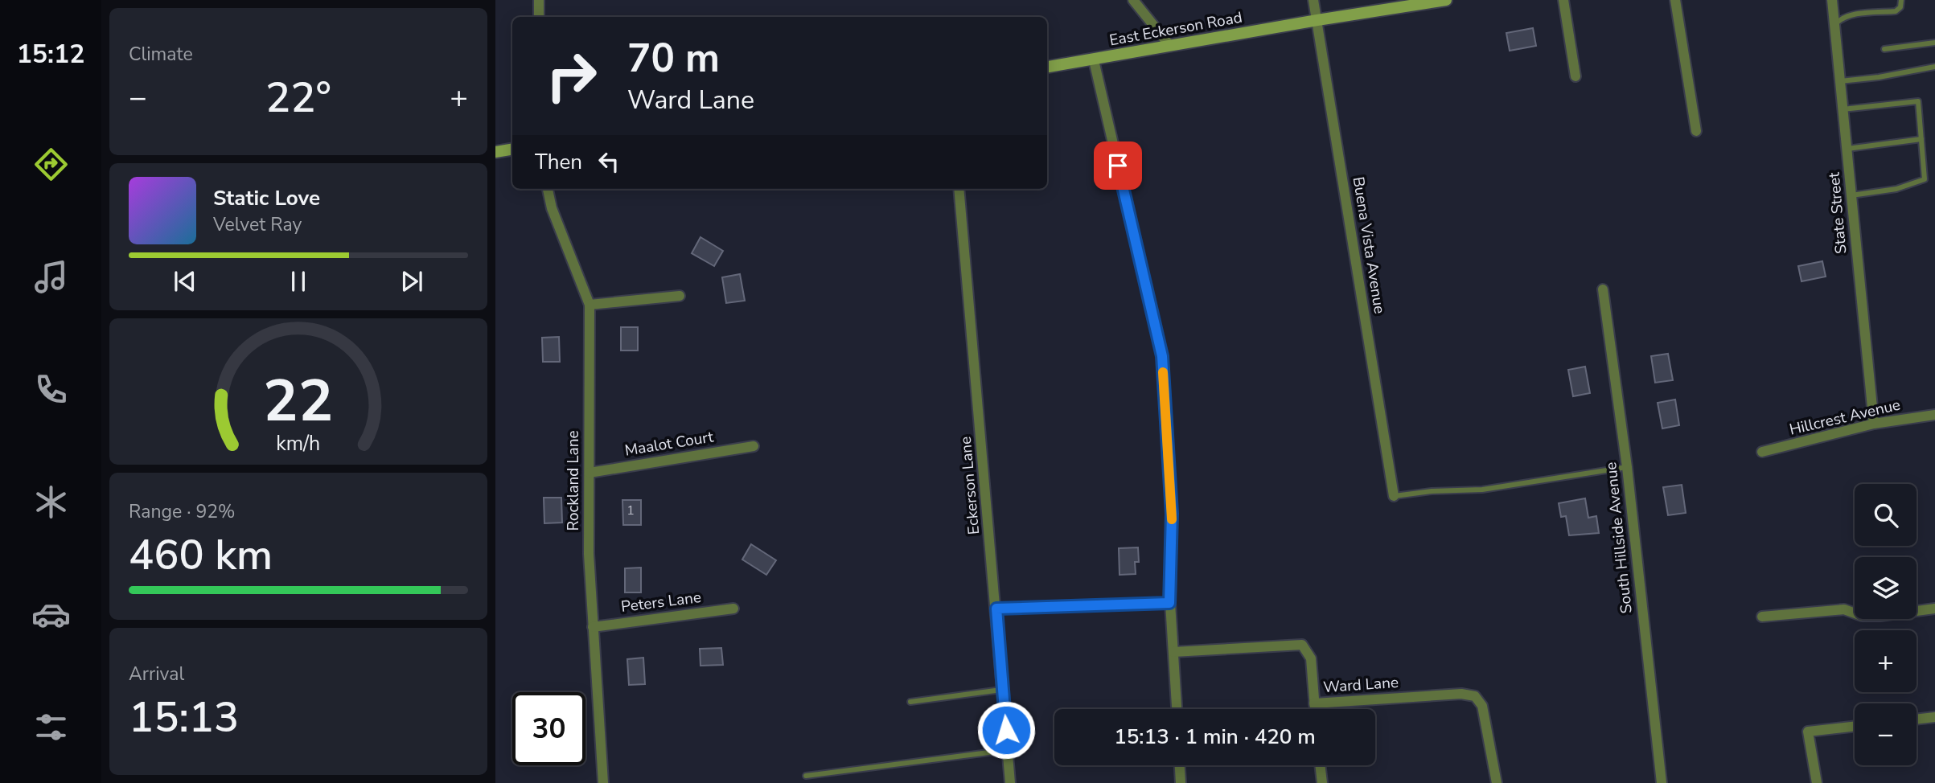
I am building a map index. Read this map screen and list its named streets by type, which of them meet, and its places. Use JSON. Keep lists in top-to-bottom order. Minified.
{"streets":{"street":["East Eckerson Road","State Street","Buena Vista Avenue","Hillcrest Avenue","Maalot Court","Rockland Lane","Eckerson Lane","South Hillside Avenue","Peters Lane","Ward Lane"]},"crossings":[["East Eckerson Road","Buena Vista Avenue"],["State Street","Hillcrest Avenue"],["Maalot Court","Rockland Lane"],["Rockland Lane","Peters Lane"]],"house_numbers":["1"],"page":{"tabs":"15:12","tile":["Climate",["Range · 92%","460 km"],["Arrival","15:13"]],"turn":["70 m","Ward Lane"],"heat":["−","22°","+"],"then":"Then","song":["Static Love","Velvet Ray"],"map_buttons":["+","−"],"limit":"30","trip":"15:13 · 1 min · 420 m","gauge":["22","km/h"]}}
